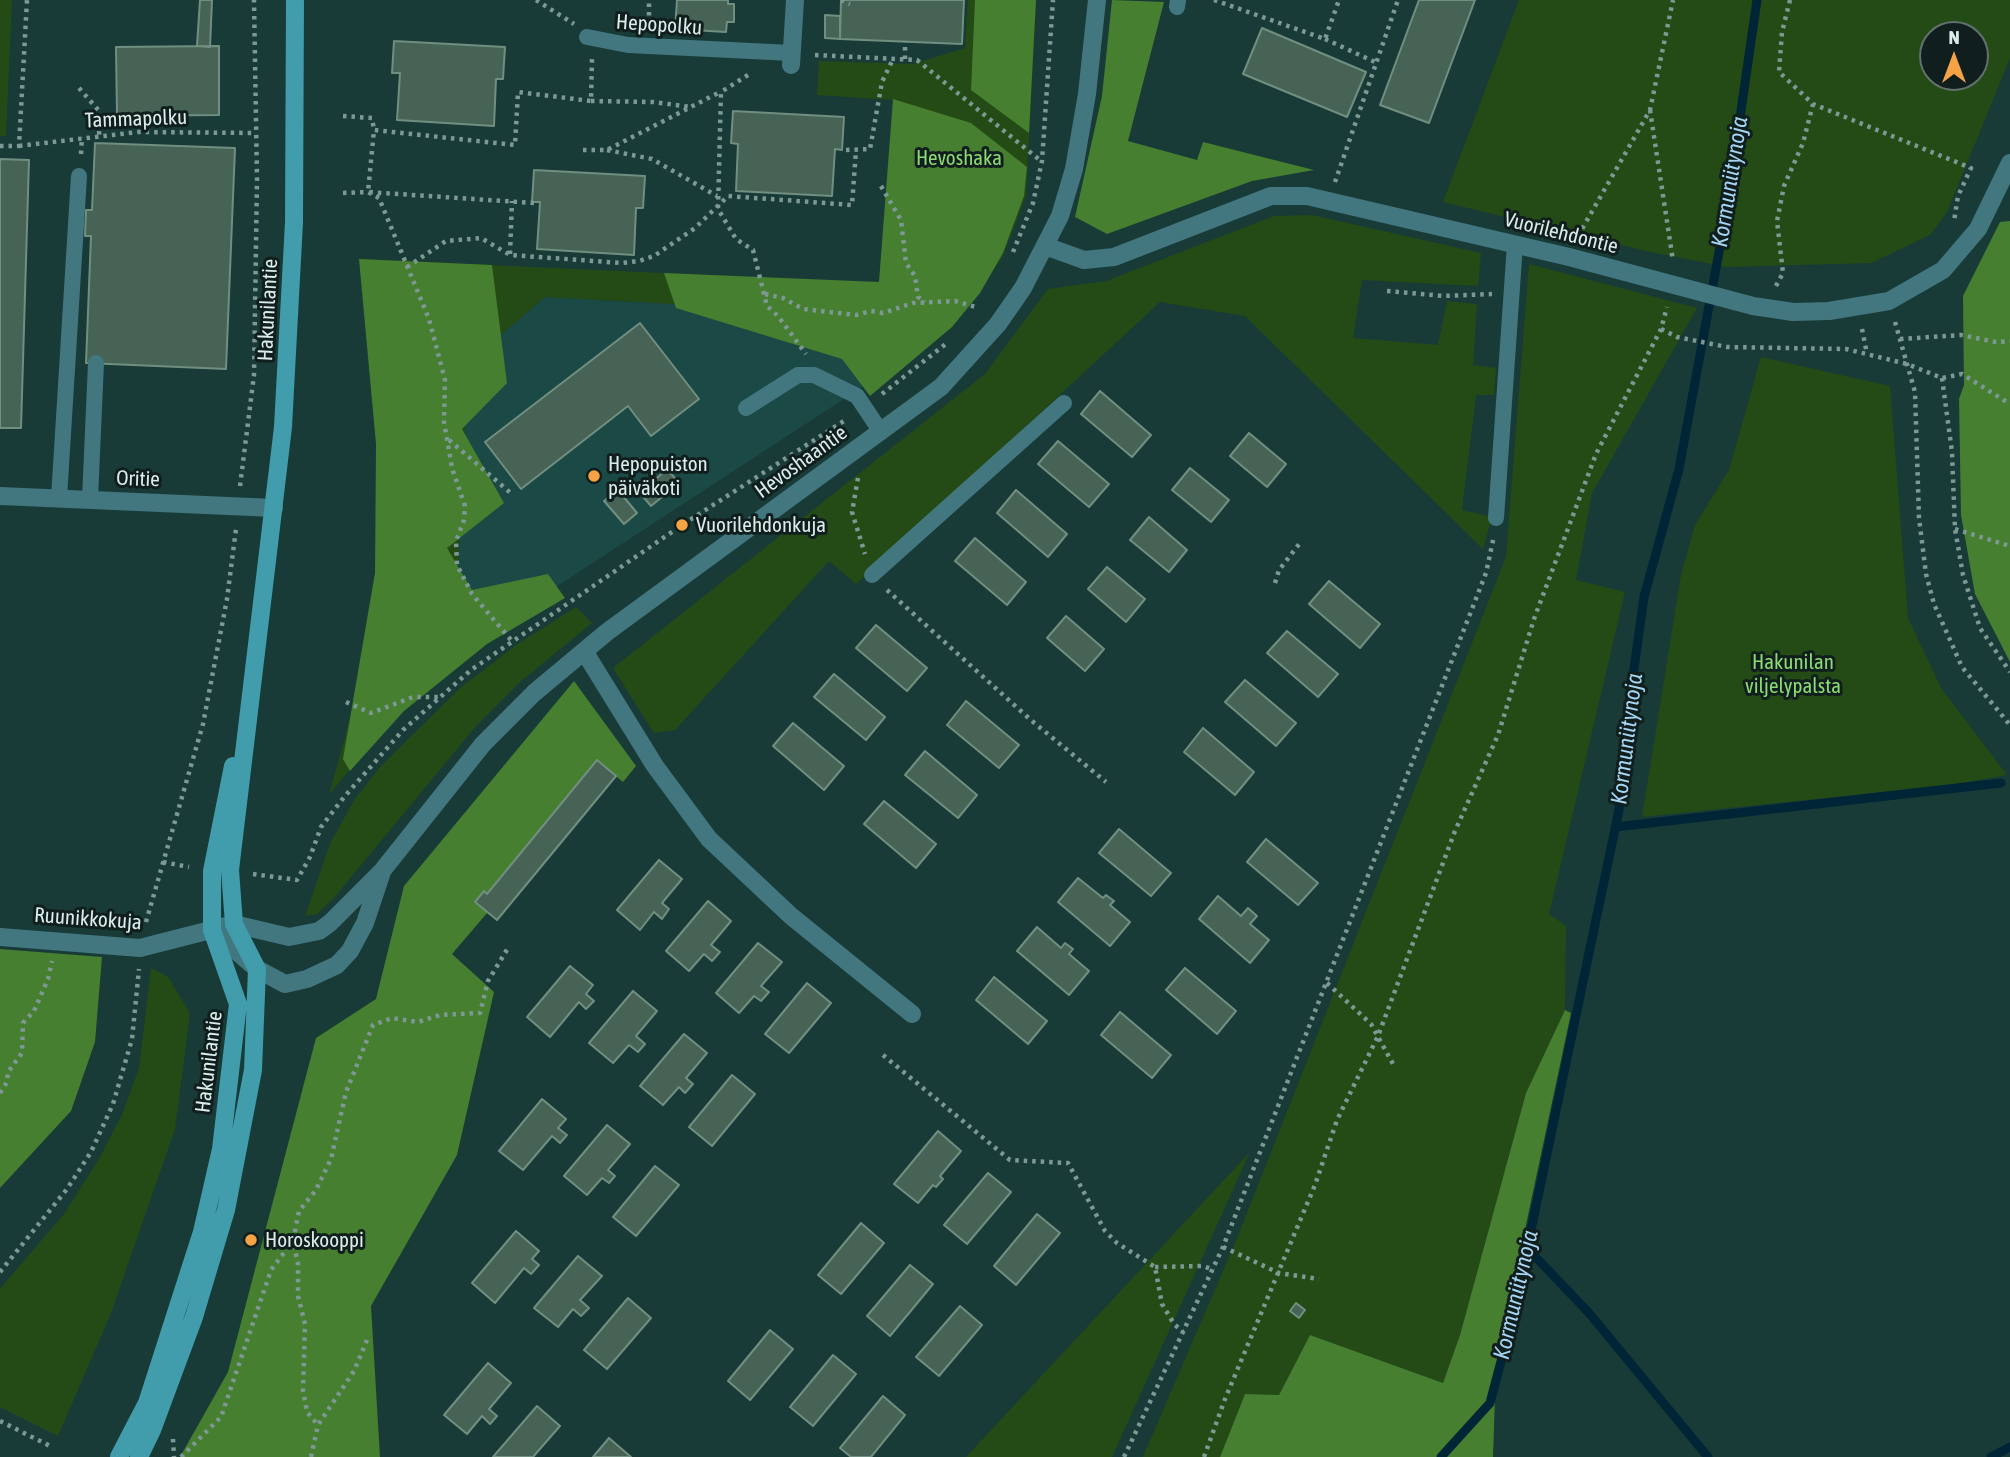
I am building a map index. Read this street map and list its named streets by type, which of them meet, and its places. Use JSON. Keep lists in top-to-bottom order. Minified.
{"streets":{"main road":["Hakunilantie"],"street":["Vuorilehdontie","Hevoshaantie","Oritie","Ruunikkokuja"],"lane":["Hepopolku"],"path":["Tammapolku"]},"crossings":[["Vuorilehdontie","Hevoshaantie"],["Hakunilantie","Hevoshaantie"],["Hakunilantie","Oritie"],["Hakunilantie","Ruunikkokuja"],["Hevoshaantie","Ruunikkokuja"]],"water":["Kormuniitynoja"],"parks":["Hevoshaka","Hakunilan viljelypalsta"],"places":["Hepopuiston päiväkoti","Vuorilehdonkuja","Horoskooppi"],"north":"top"}
